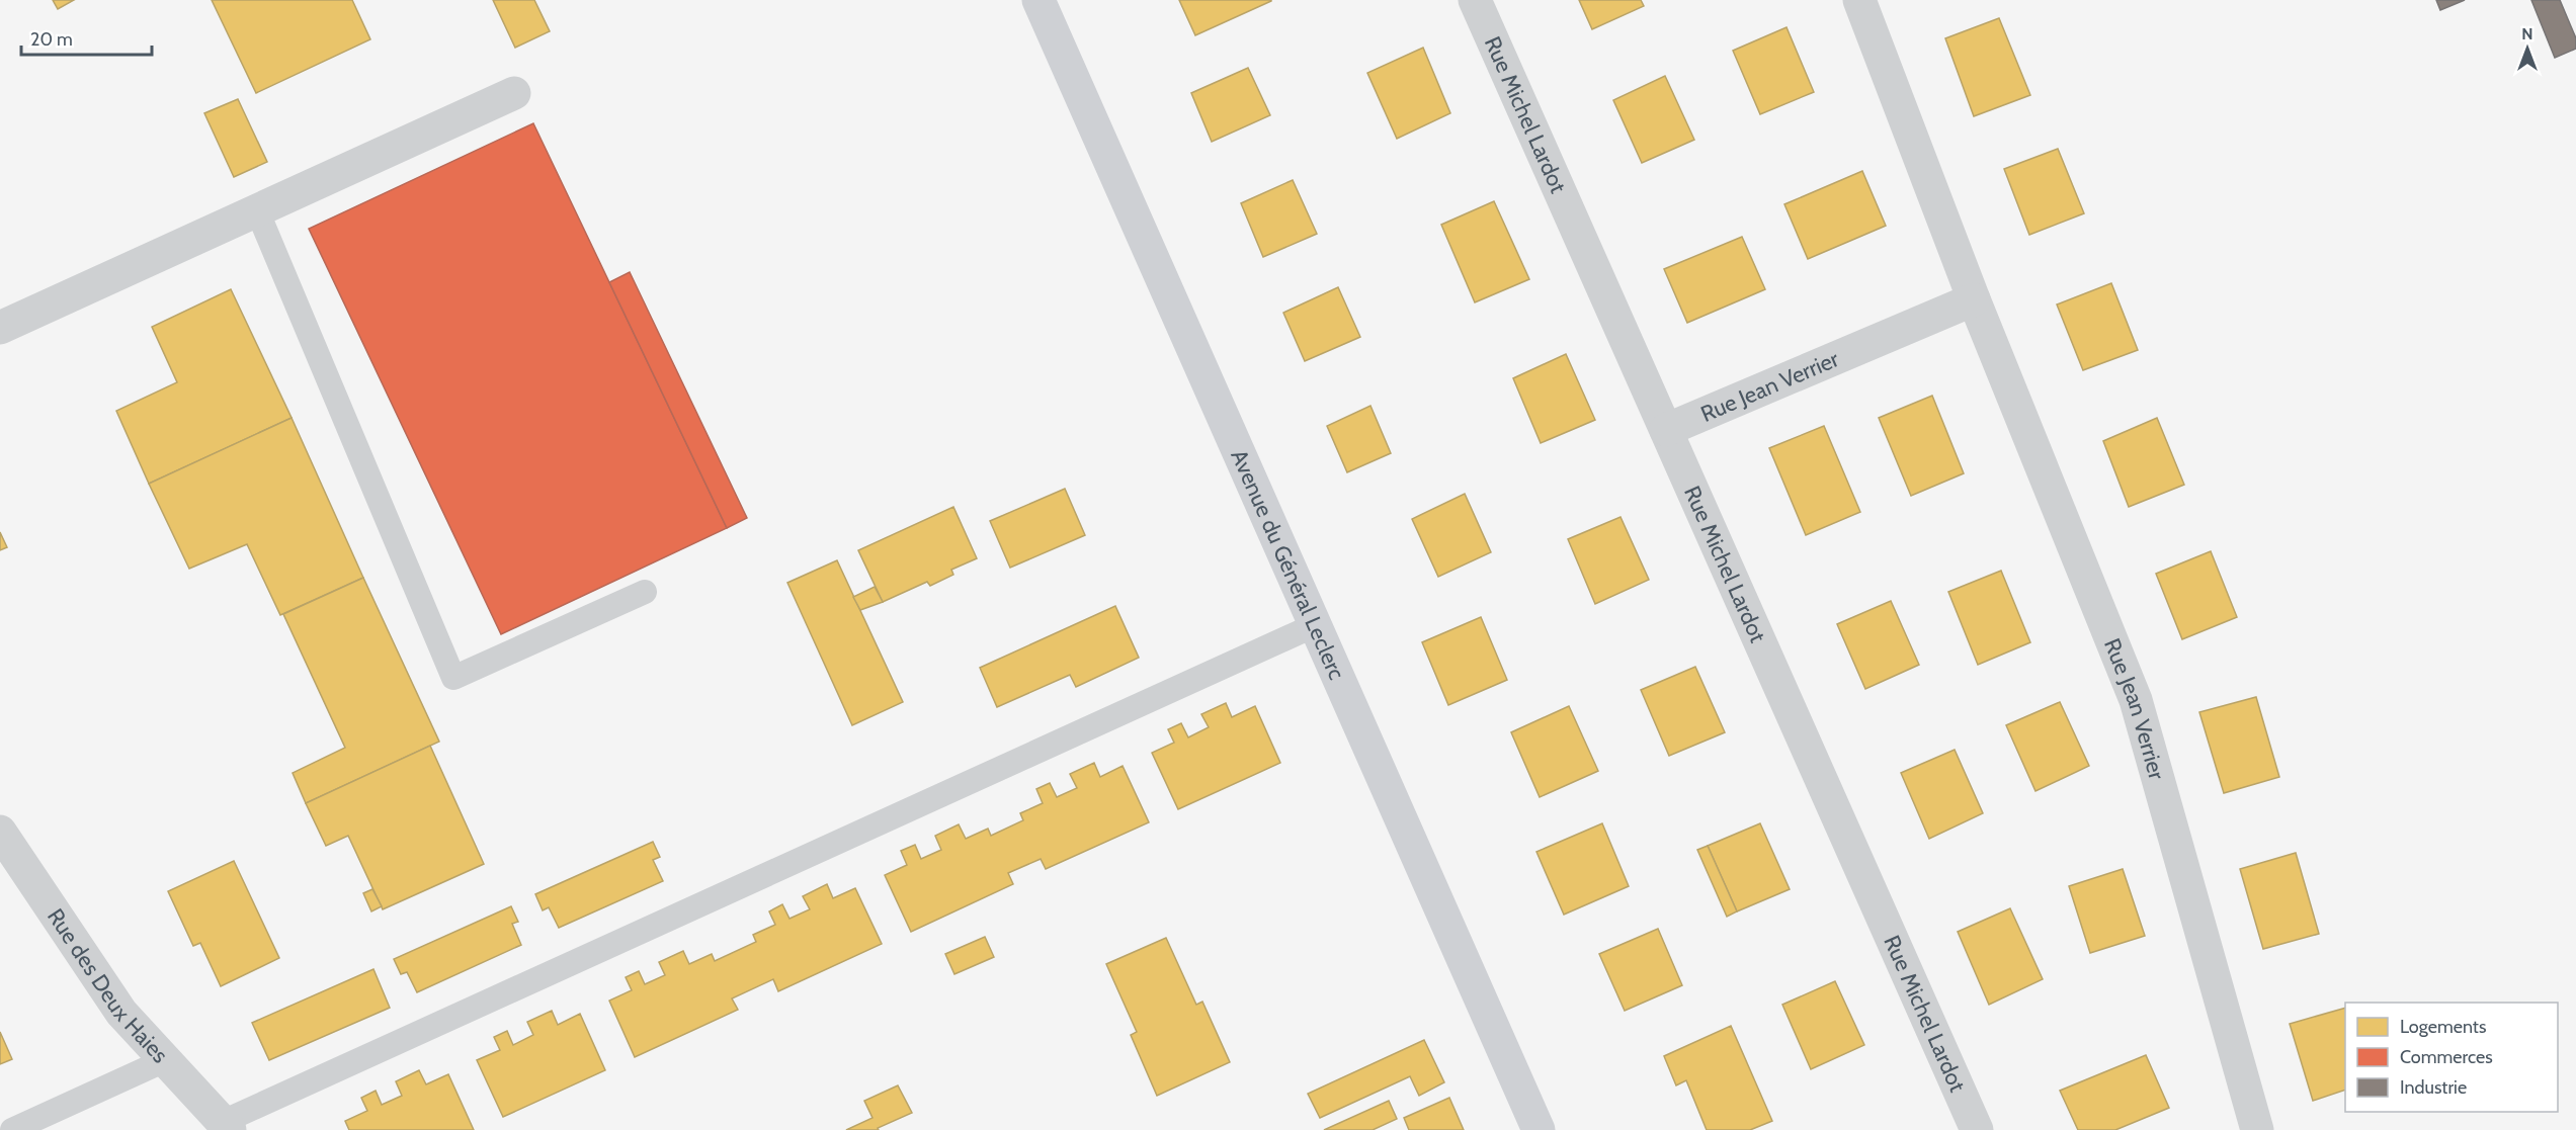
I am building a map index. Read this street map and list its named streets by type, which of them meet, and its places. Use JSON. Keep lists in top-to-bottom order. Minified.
{"streets":{"main road":["Avenue du Général Leclerc"],"street":["Rue Michel Lardot","Rue Jean Verrier","Rue des Deux Haies"]},"crossings":[["Rue Michel Lardot","Rue Jean Verrier"]],"legend":["Logements","Commerces","Industrie"],"scale_bar":"20 m","north":"top"}
